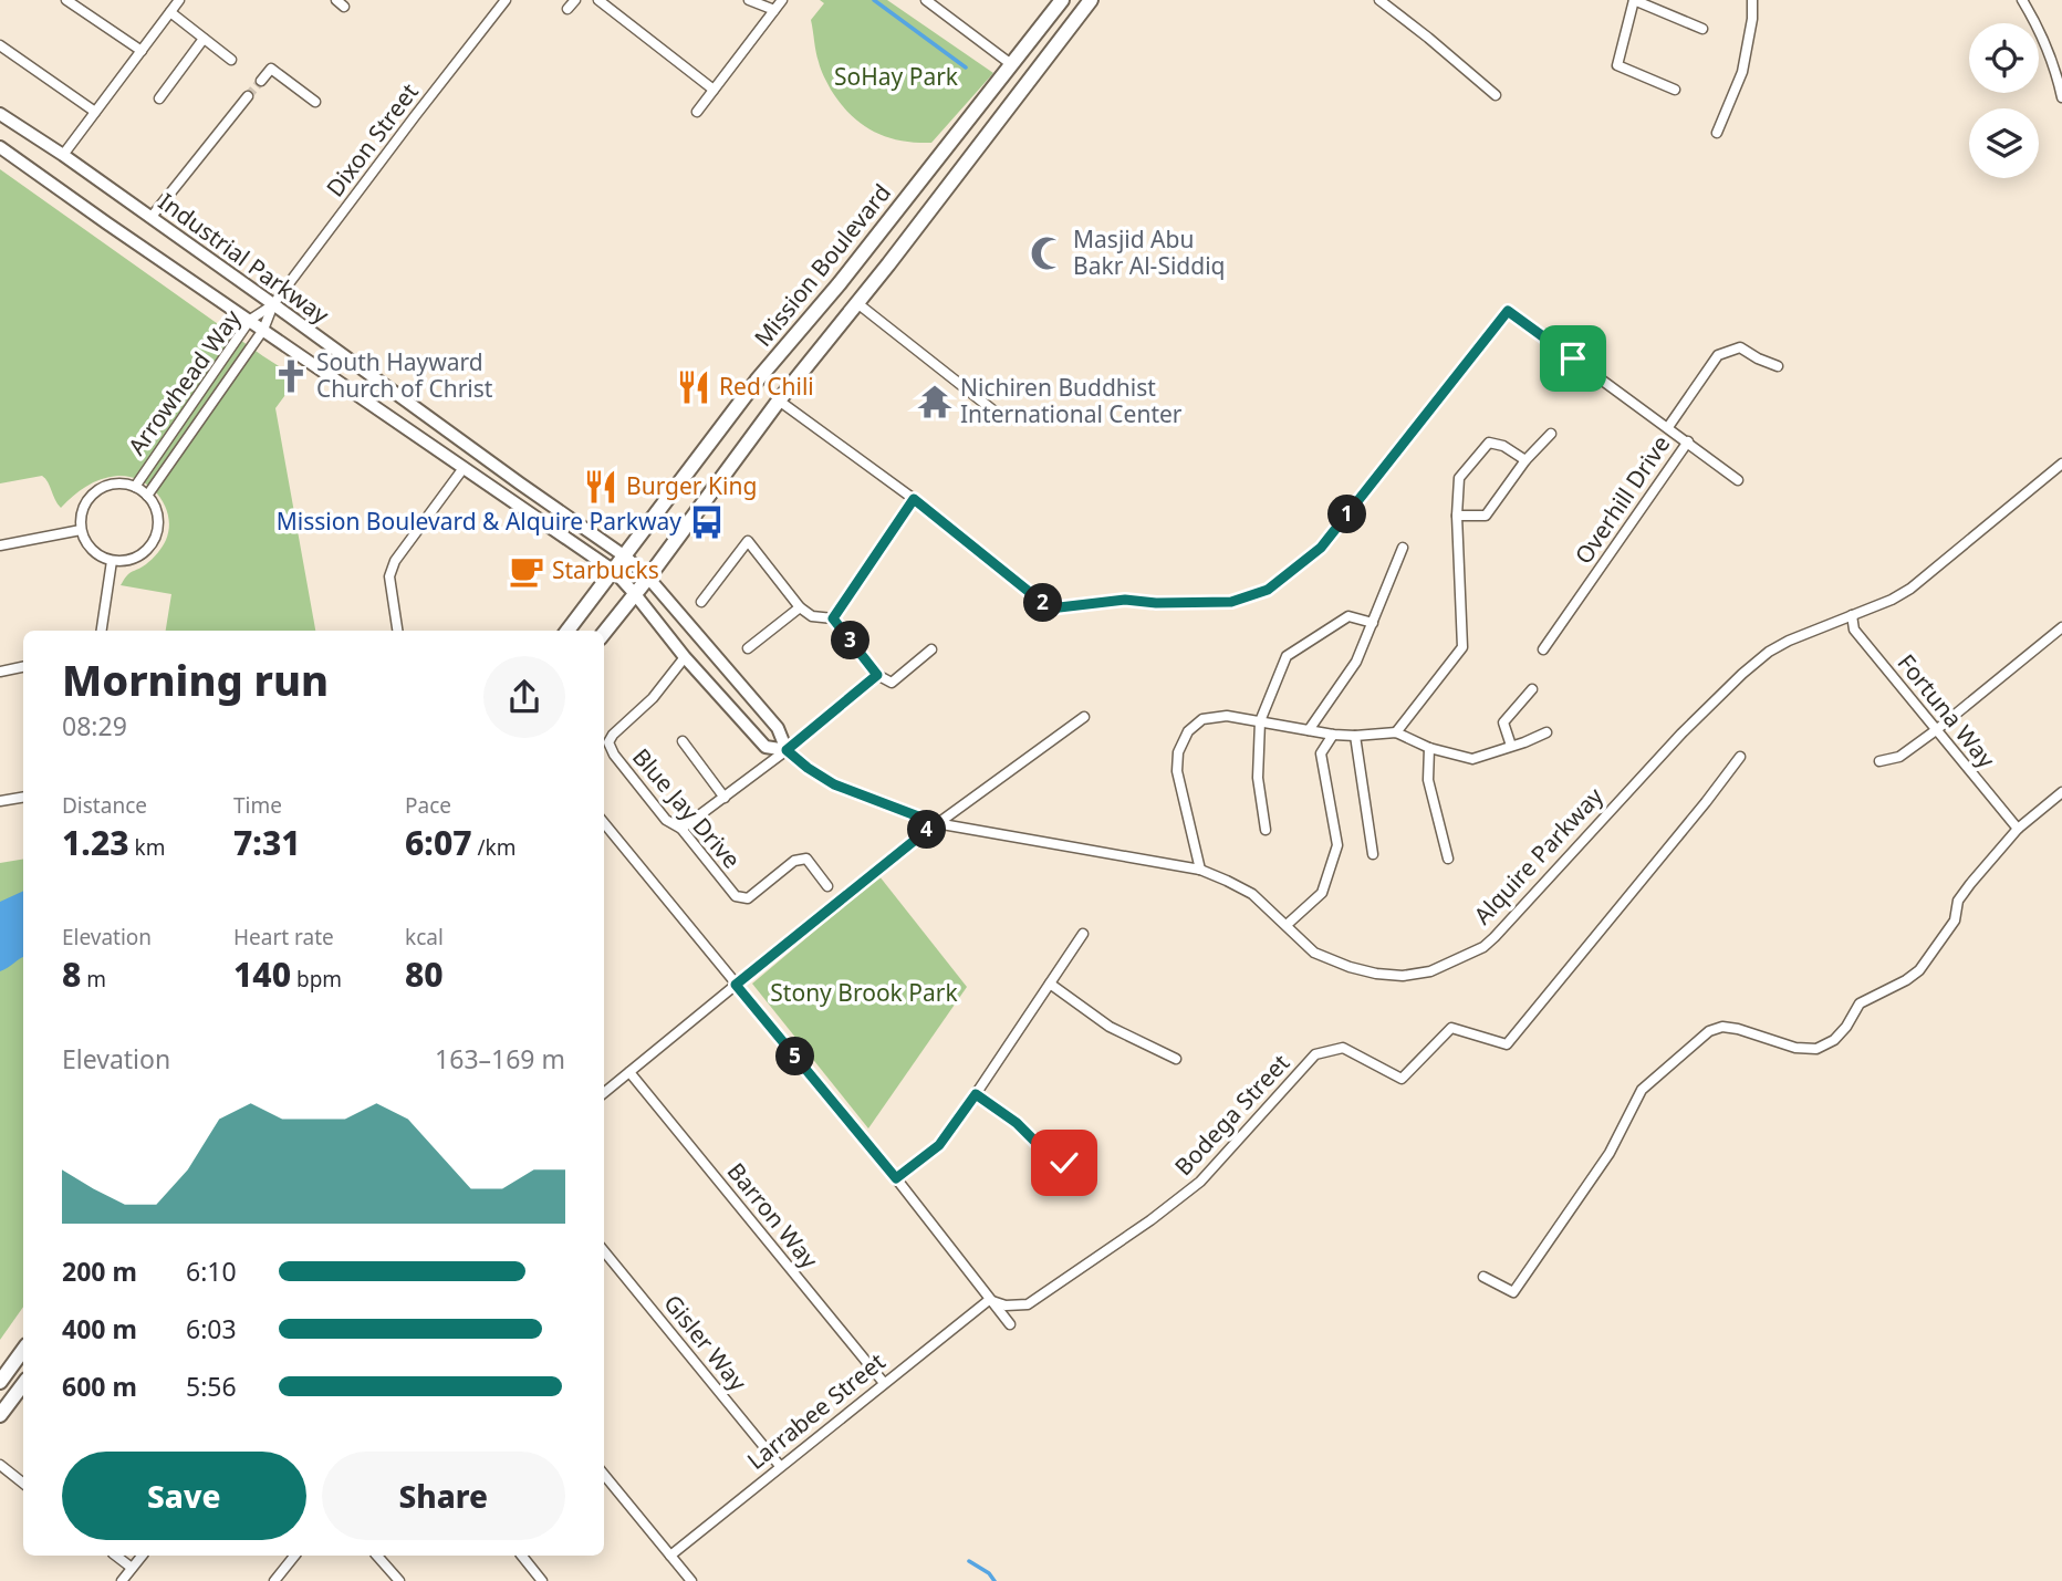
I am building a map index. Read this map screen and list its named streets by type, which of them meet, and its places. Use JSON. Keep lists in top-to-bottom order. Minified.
{"streets":{"main road":["Industrial Parkway","Mission Boulevard","Alquire Parkway"],"street":["Dixon Street","Arrowhead Way","Overhill Drive","Fortuna Way","Blue Jay Drive","Bodega Street","Barron Way","Gisler Way","Larrabee Street"]},"crossings":[["Dixon Street","Industrial Parkway"],["Dixon Street","Arrowhead Way"],["Industrial Parkway","Mission Boulevard"],["Industrial Parkway","Arrowhead Way"],["Industrial Parkway","Alquire Parkway"],["Mission Boulevard","Overhill Drive"],["Mission Boulevard","Alquire Parkway"],["Fortuna Way","Alquire Parkway"],["Blue Jay Drive","Alquire Parkway"],["Bodega Street","Larrabee Street"],["Barron Way","Larrabee Street"],["Gisler Way","Larrabee Street"]],"parks":["SoHay Park","Stony Brook Park"],"places":{"mosque":["Masjid Abu Bakr Al-Siddiq"],"church":["South Hayward Church of Christ"],"restaurant":["Red Chili","Burger King"],"temple":["Nichiren Buddhist International Center"],"bus stop":["Mission Boulevard & Alquire Parkway"],"cafe":["Starbucks"]},"page":{"pins":["1","2","3","4","5"],"heading":["Morning run","08:29"],"stats":[["Distance","1.23 km"],["Time","7:31"],["Pace","6:07 /km"],["Elevation","8 m"],["Heart rate","140 bpm"],["kcal","80"]],"chart":["Elevation","163–169 m"],"list":[{"name":"200 m","note":"6:10"},{"name":"400 m","note":"6:03"},{"name":"600 m","note":"5:56"}],"buttons":["Save","Share"]}}
